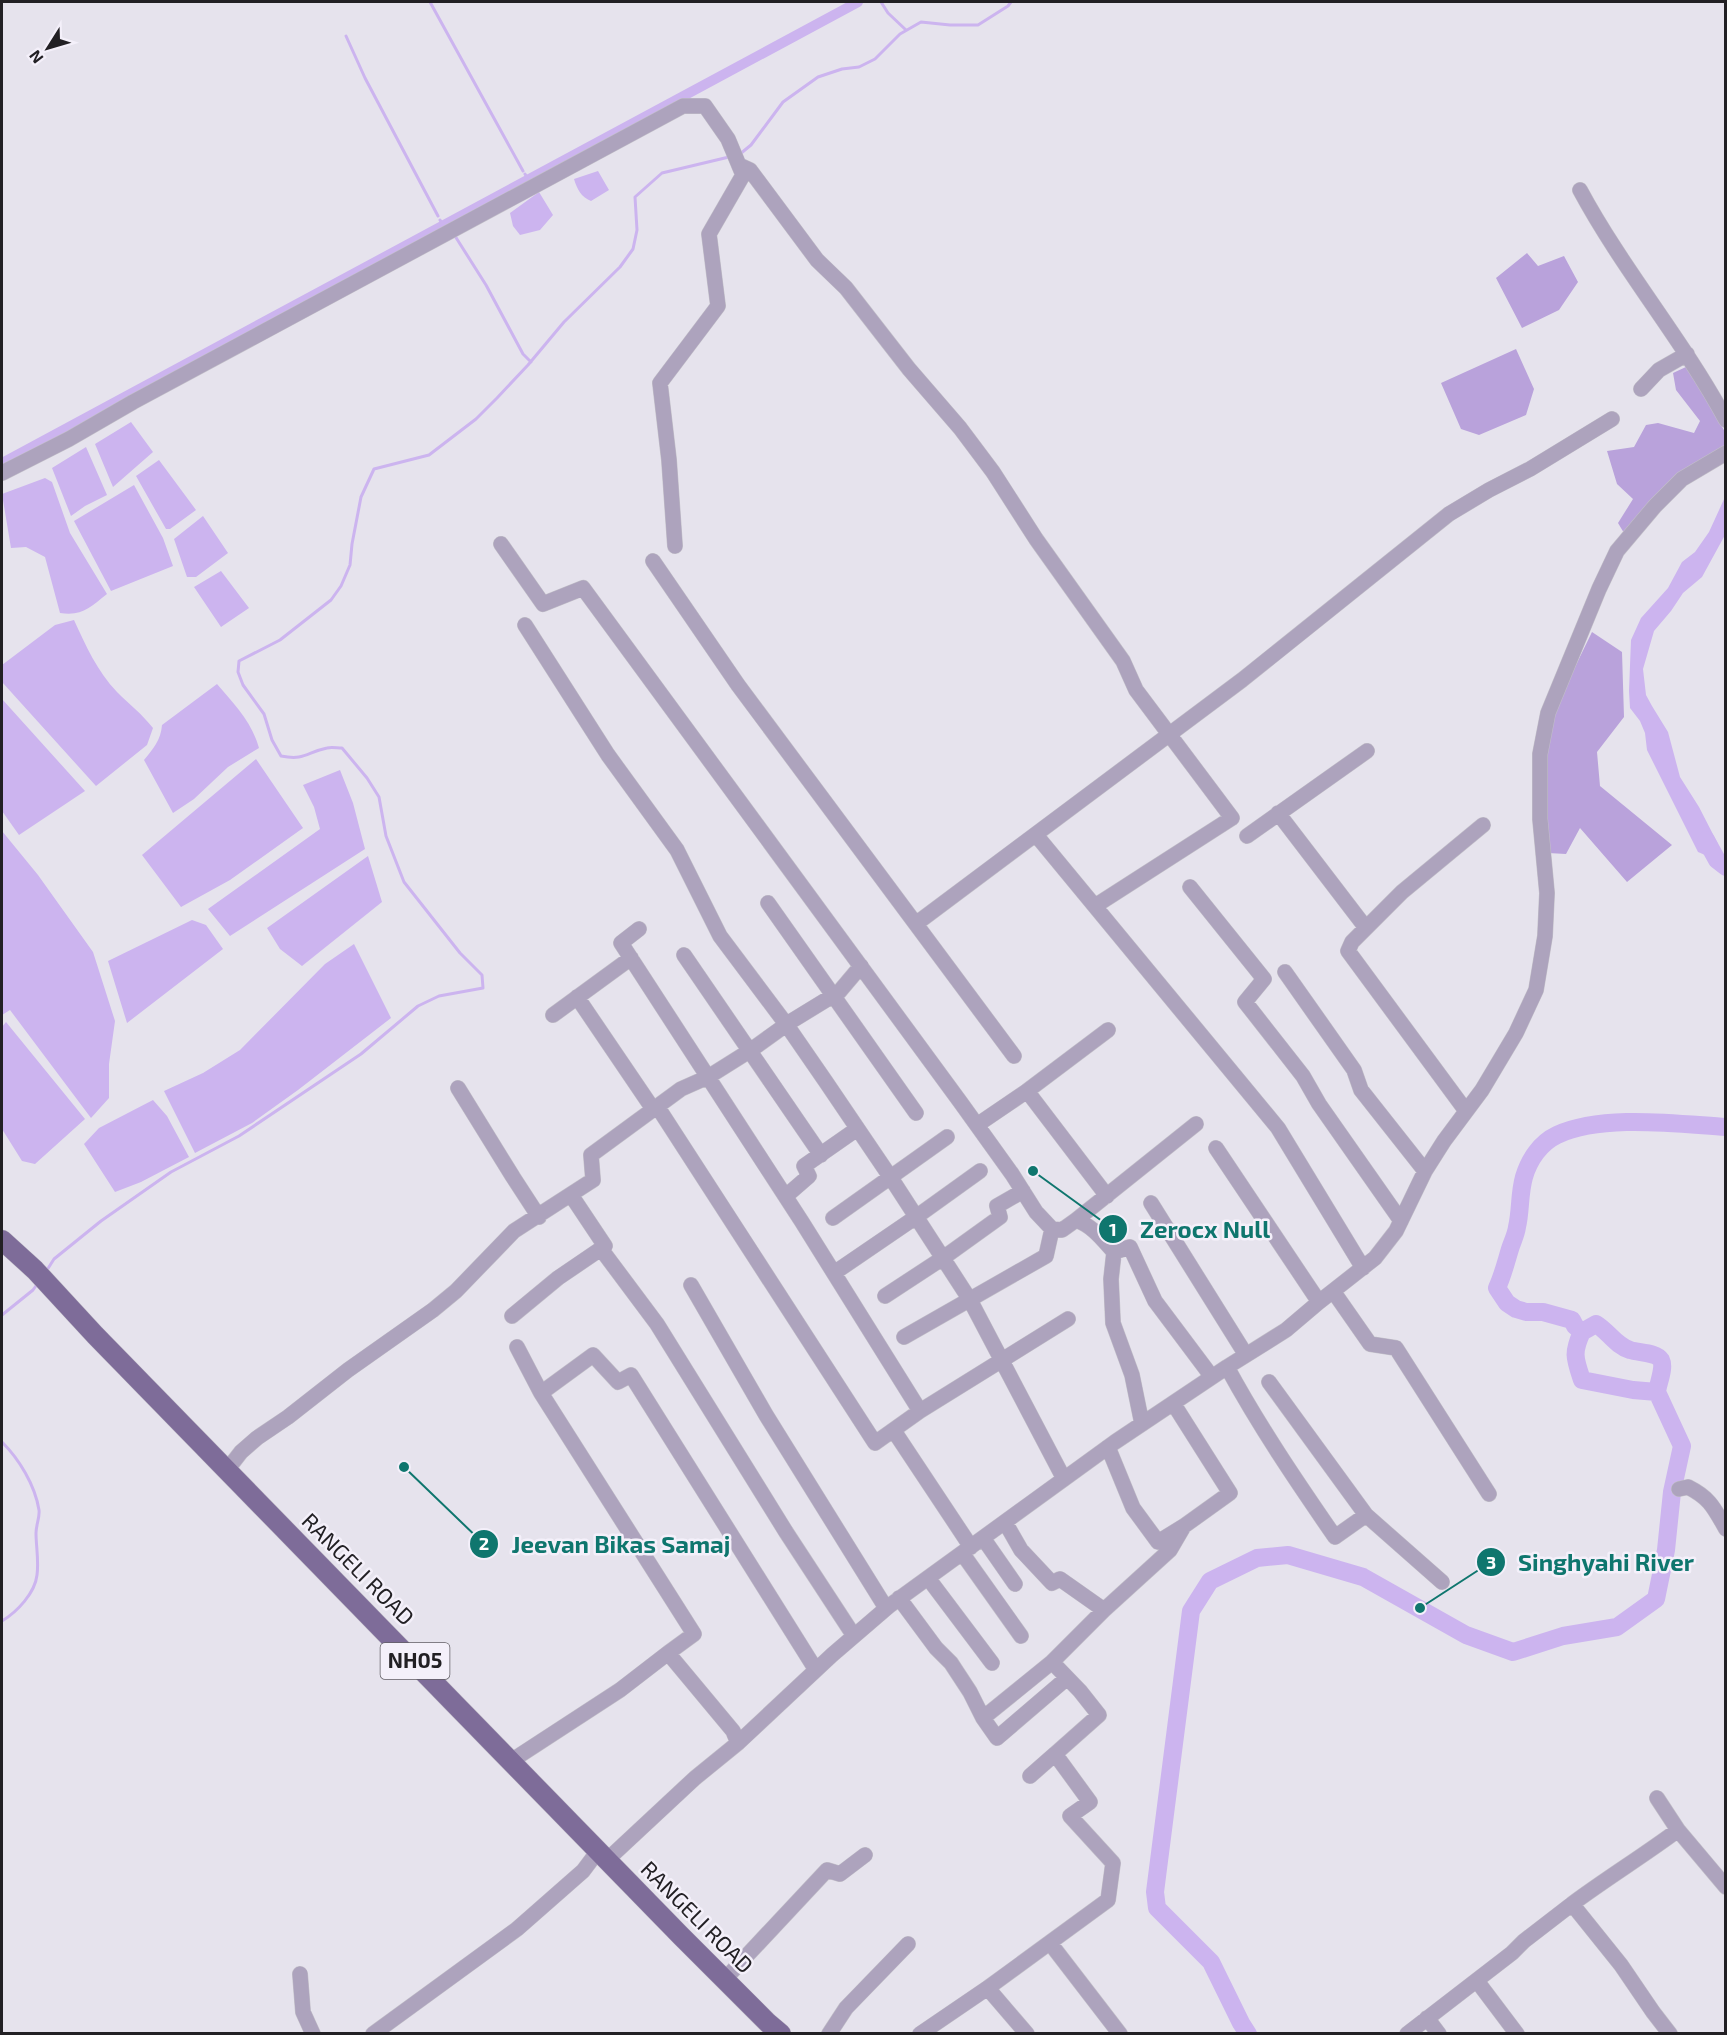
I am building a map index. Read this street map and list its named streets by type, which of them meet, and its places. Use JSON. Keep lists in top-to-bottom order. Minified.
{"streets":{"main road":["RANGELI ROAD","NH05"]},"places":["Zerocx Null","Jeevan Bikas Samaj","Singhyahi River"],"north":"bottom left"}
